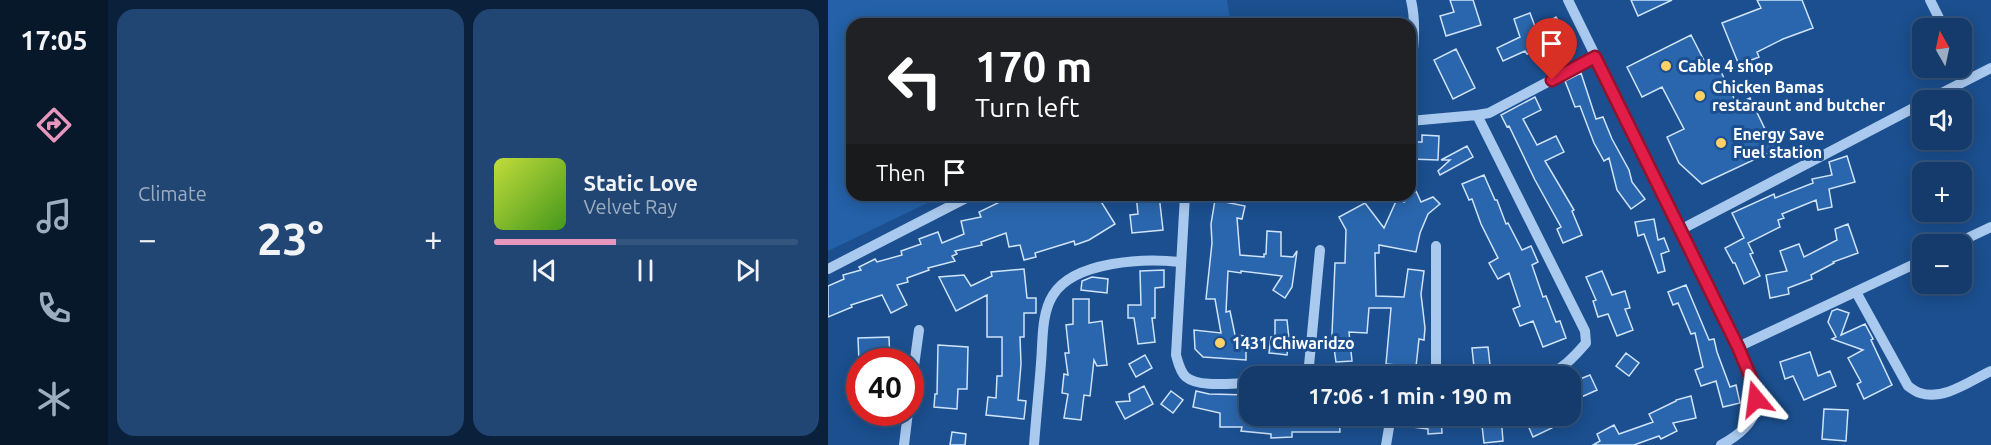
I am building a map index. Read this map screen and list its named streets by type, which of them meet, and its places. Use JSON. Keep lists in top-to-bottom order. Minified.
{"places":["Cable 4 shop","Chicken Bamas restaraunt and butcher","Energy Save Fuel station","1431 Chiwaridzo"],"north":"top","page":{"tabs":"17:05","tile":"Climate","map_buttons":["+","−"],"turn":["170 m","Turn left"],"then":"Then","song":["Static Love","Velvet Ray"],"heat":["−","23°","+"],"limit":"40","trip":"17:06 · 1 min · 190 m"}}
